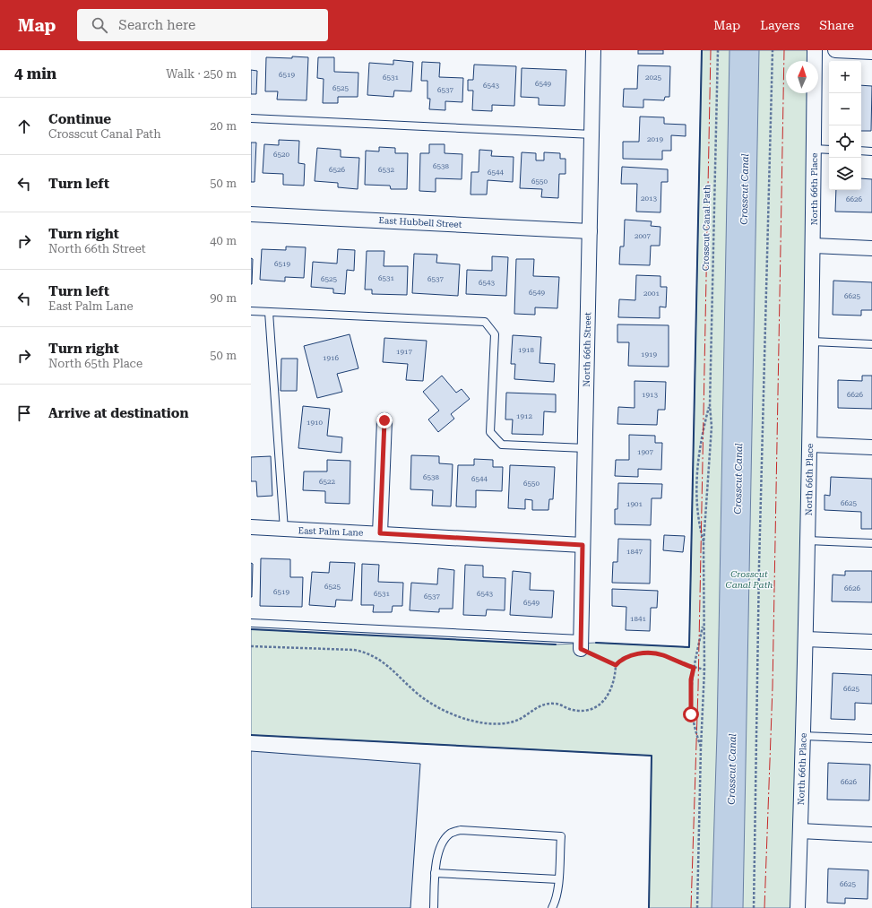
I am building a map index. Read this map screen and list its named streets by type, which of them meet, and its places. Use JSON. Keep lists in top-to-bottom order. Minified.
{"streets":{"street":["North 66th Place","East Hubbell Street","North 66th Street","East Palm Lane"],"path":["Crosscut Canal Path"]},"crossings":[["East Hubbell Street","North 66th Street"],["North 66th Street","East Palm Lane"]],"water":["Crosscut Canal"],"parks":["Crosscut Canal Path"],"house_numbers":["6519","6531","2025","6549","6543","6525","6537","2019","6520","6538","6526","6532","6544","6550","2013","6626","2007","6519","6531","6525","6537","6543","6549","2001","6625","1918","1917","1919","1916","1913","6626","1912","1910","1907","6538","6544","6522","6550","6625","1901","1847","6525","6626","6519","6531","6543","6537","6549","1841","6625","6626","6625"],"north":"top","page":{"header":"Map","search":"Search here","nav":["Map","Layers","Share"],"heading":["4 min","Walk · 250 m"],"map_buttons":["+","−"],"list":[["Continue","Crosscut Canal Path","20 m"],["Turn left","50 m"],["Turn right","North 66th Street","40 m"],["Turn left","East Palm Lane","90 m"],["Turn right","North 65th Place","50 m"],"Arrive at destination"]}}
